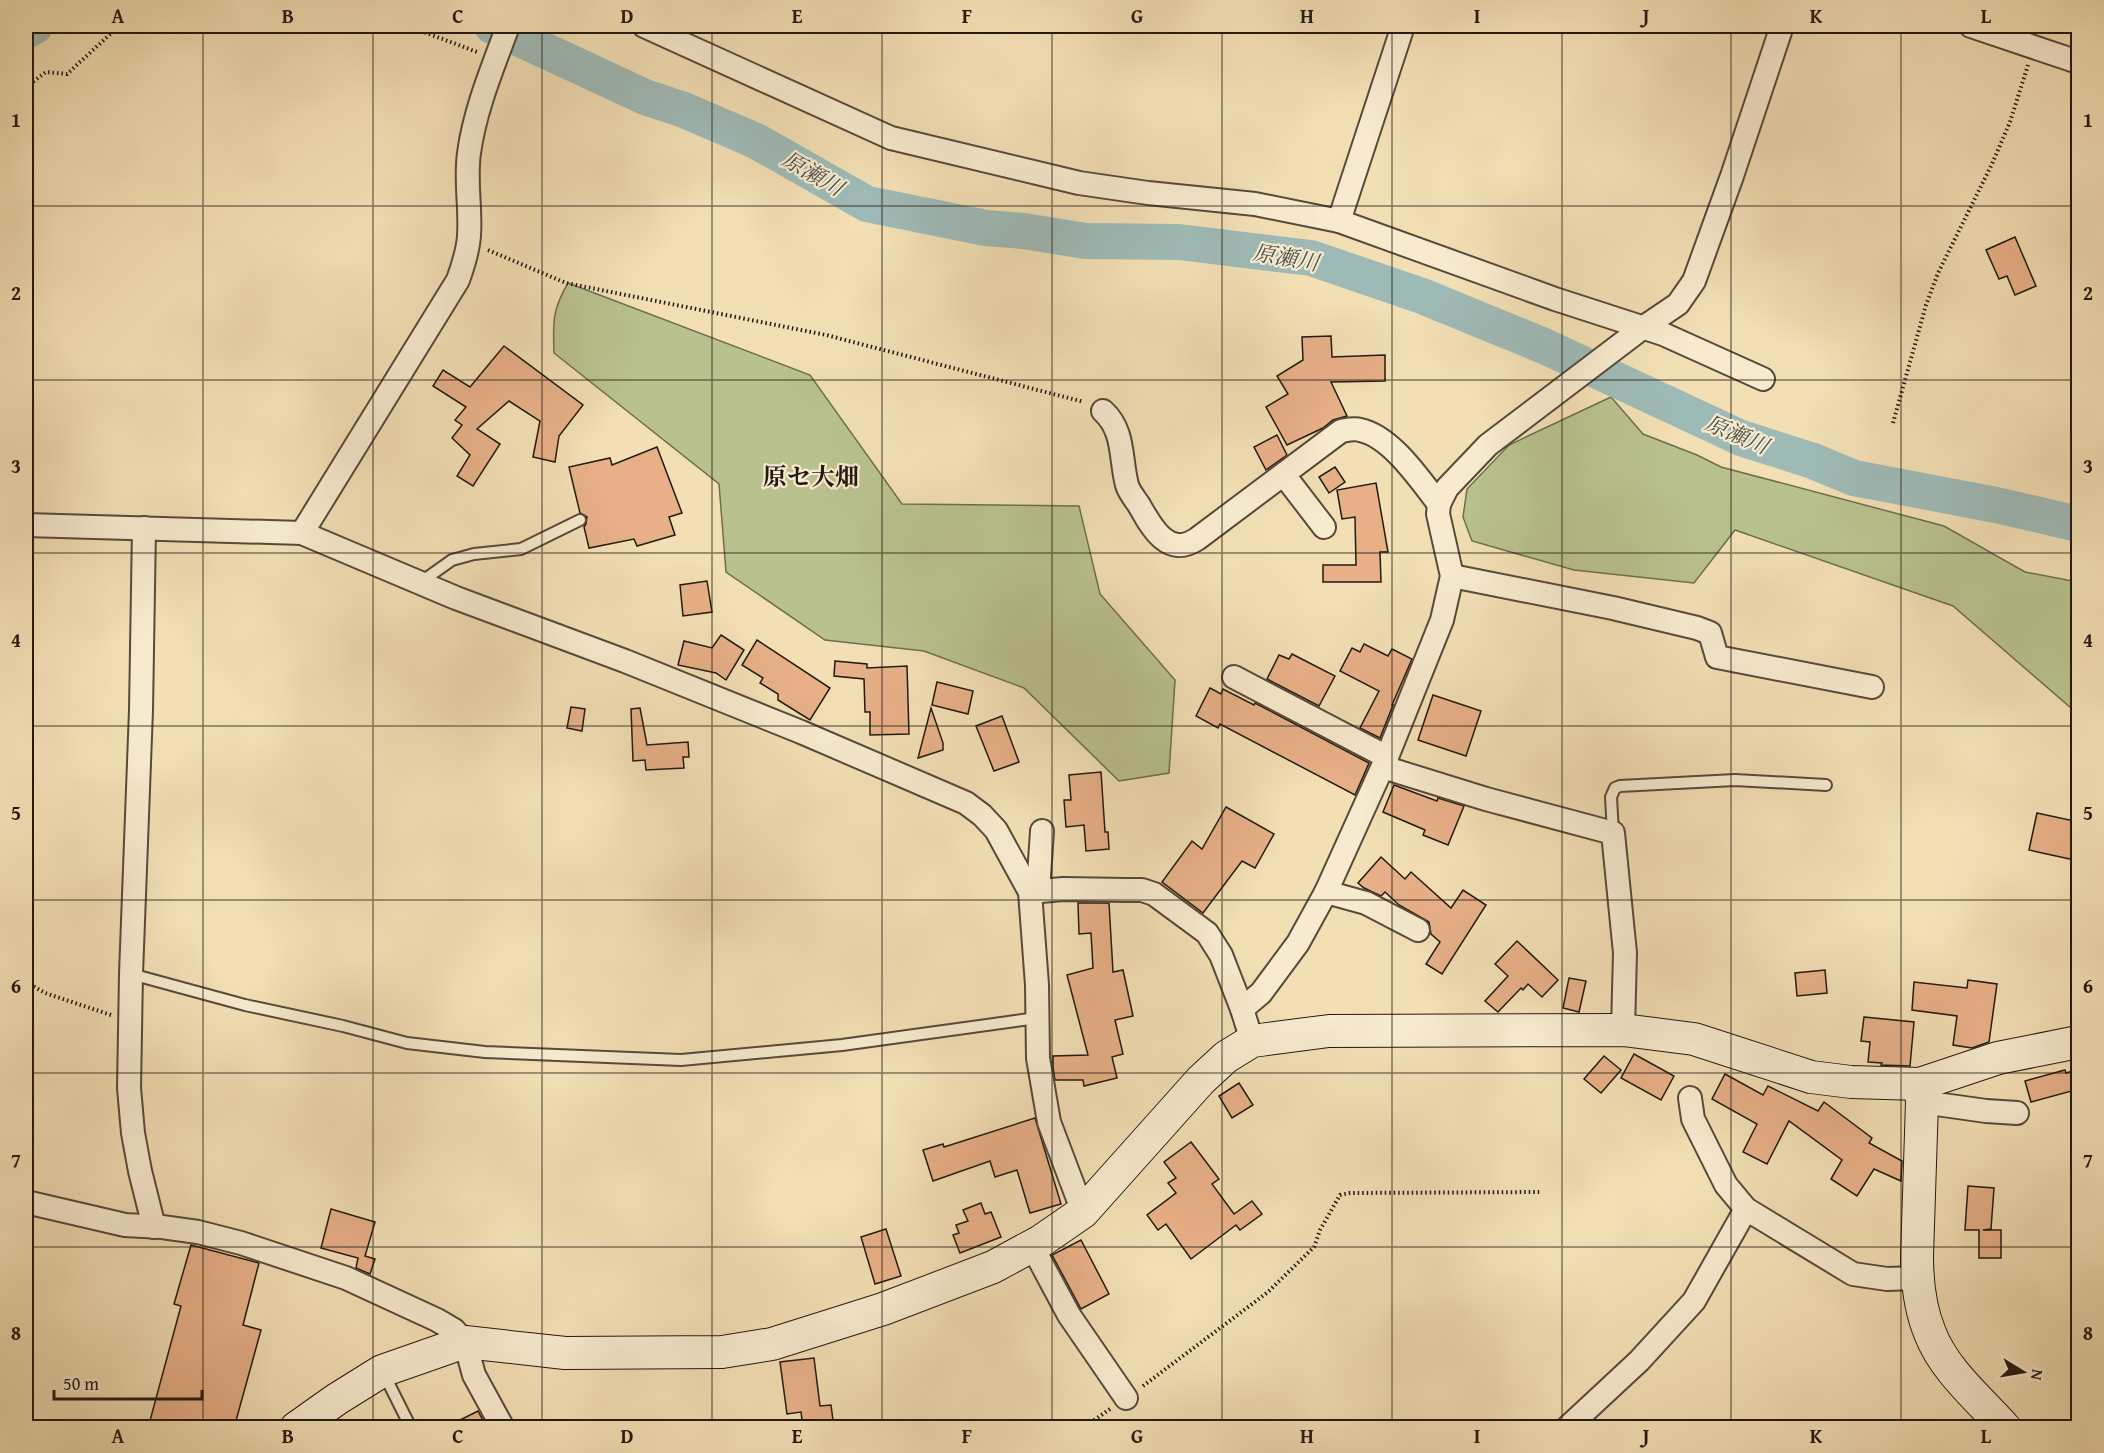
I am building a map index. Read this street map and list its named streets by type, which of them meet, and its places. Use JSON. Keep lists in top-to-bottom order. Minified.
{"districts":["原セ大畑"],"water":["原瀬川"],"scale_bar":"50 m","north":"right","grid":{"columns":["A","B","C","D","E","F","G","H","I","J","K","L"],"rows":["1","2","3","4","5","6","7","8"]}}
